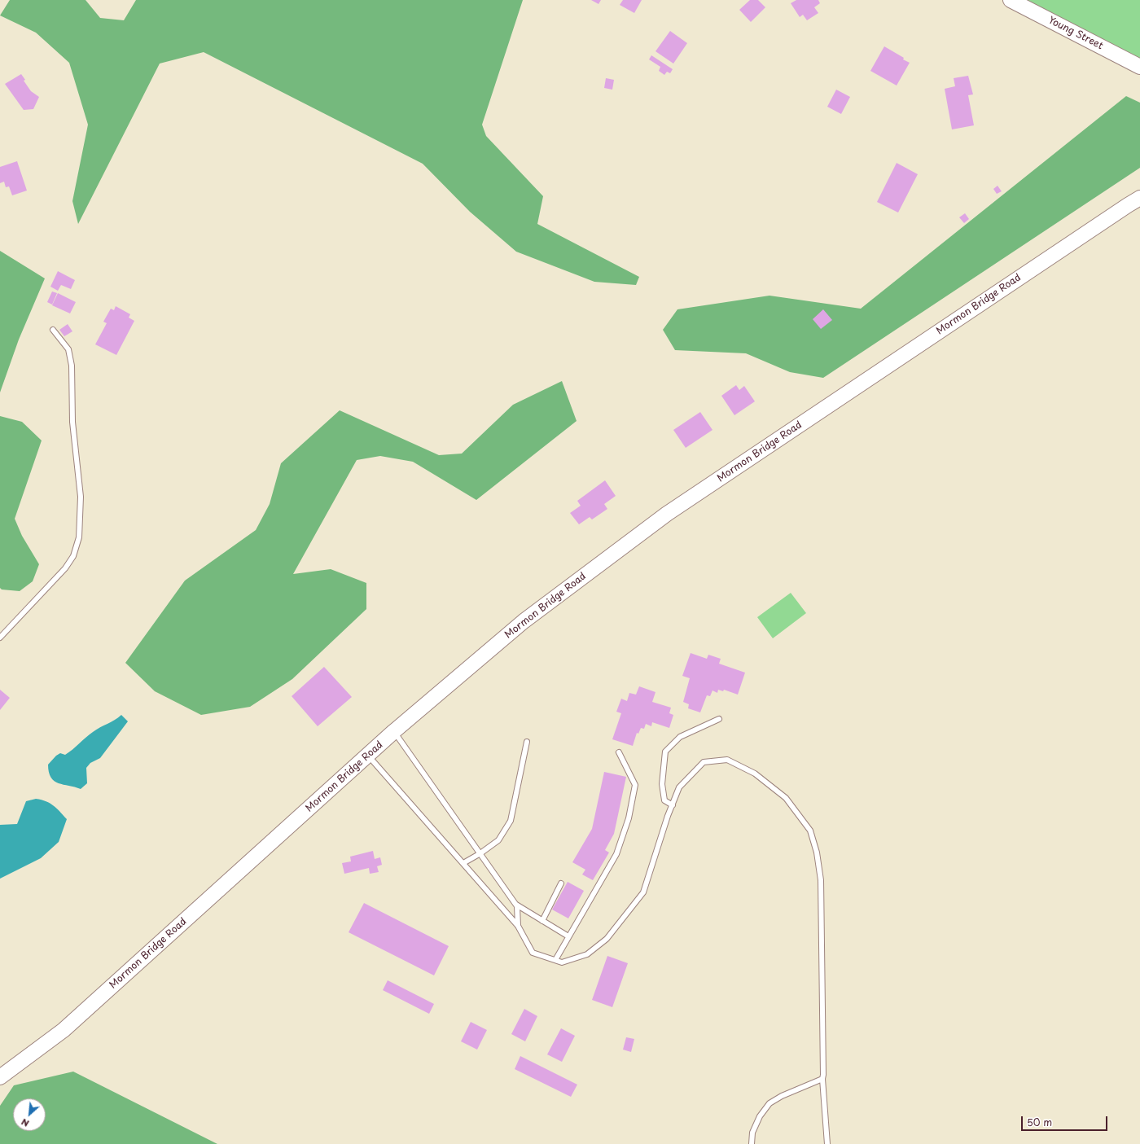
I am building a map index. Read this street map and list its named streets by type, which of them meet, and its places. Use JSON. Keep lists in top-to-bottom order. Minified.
{"streets":{"main road":["Young Street","Mormon Bridge Road"]},"scale_bar":"50 m","north":"bottom left"}
